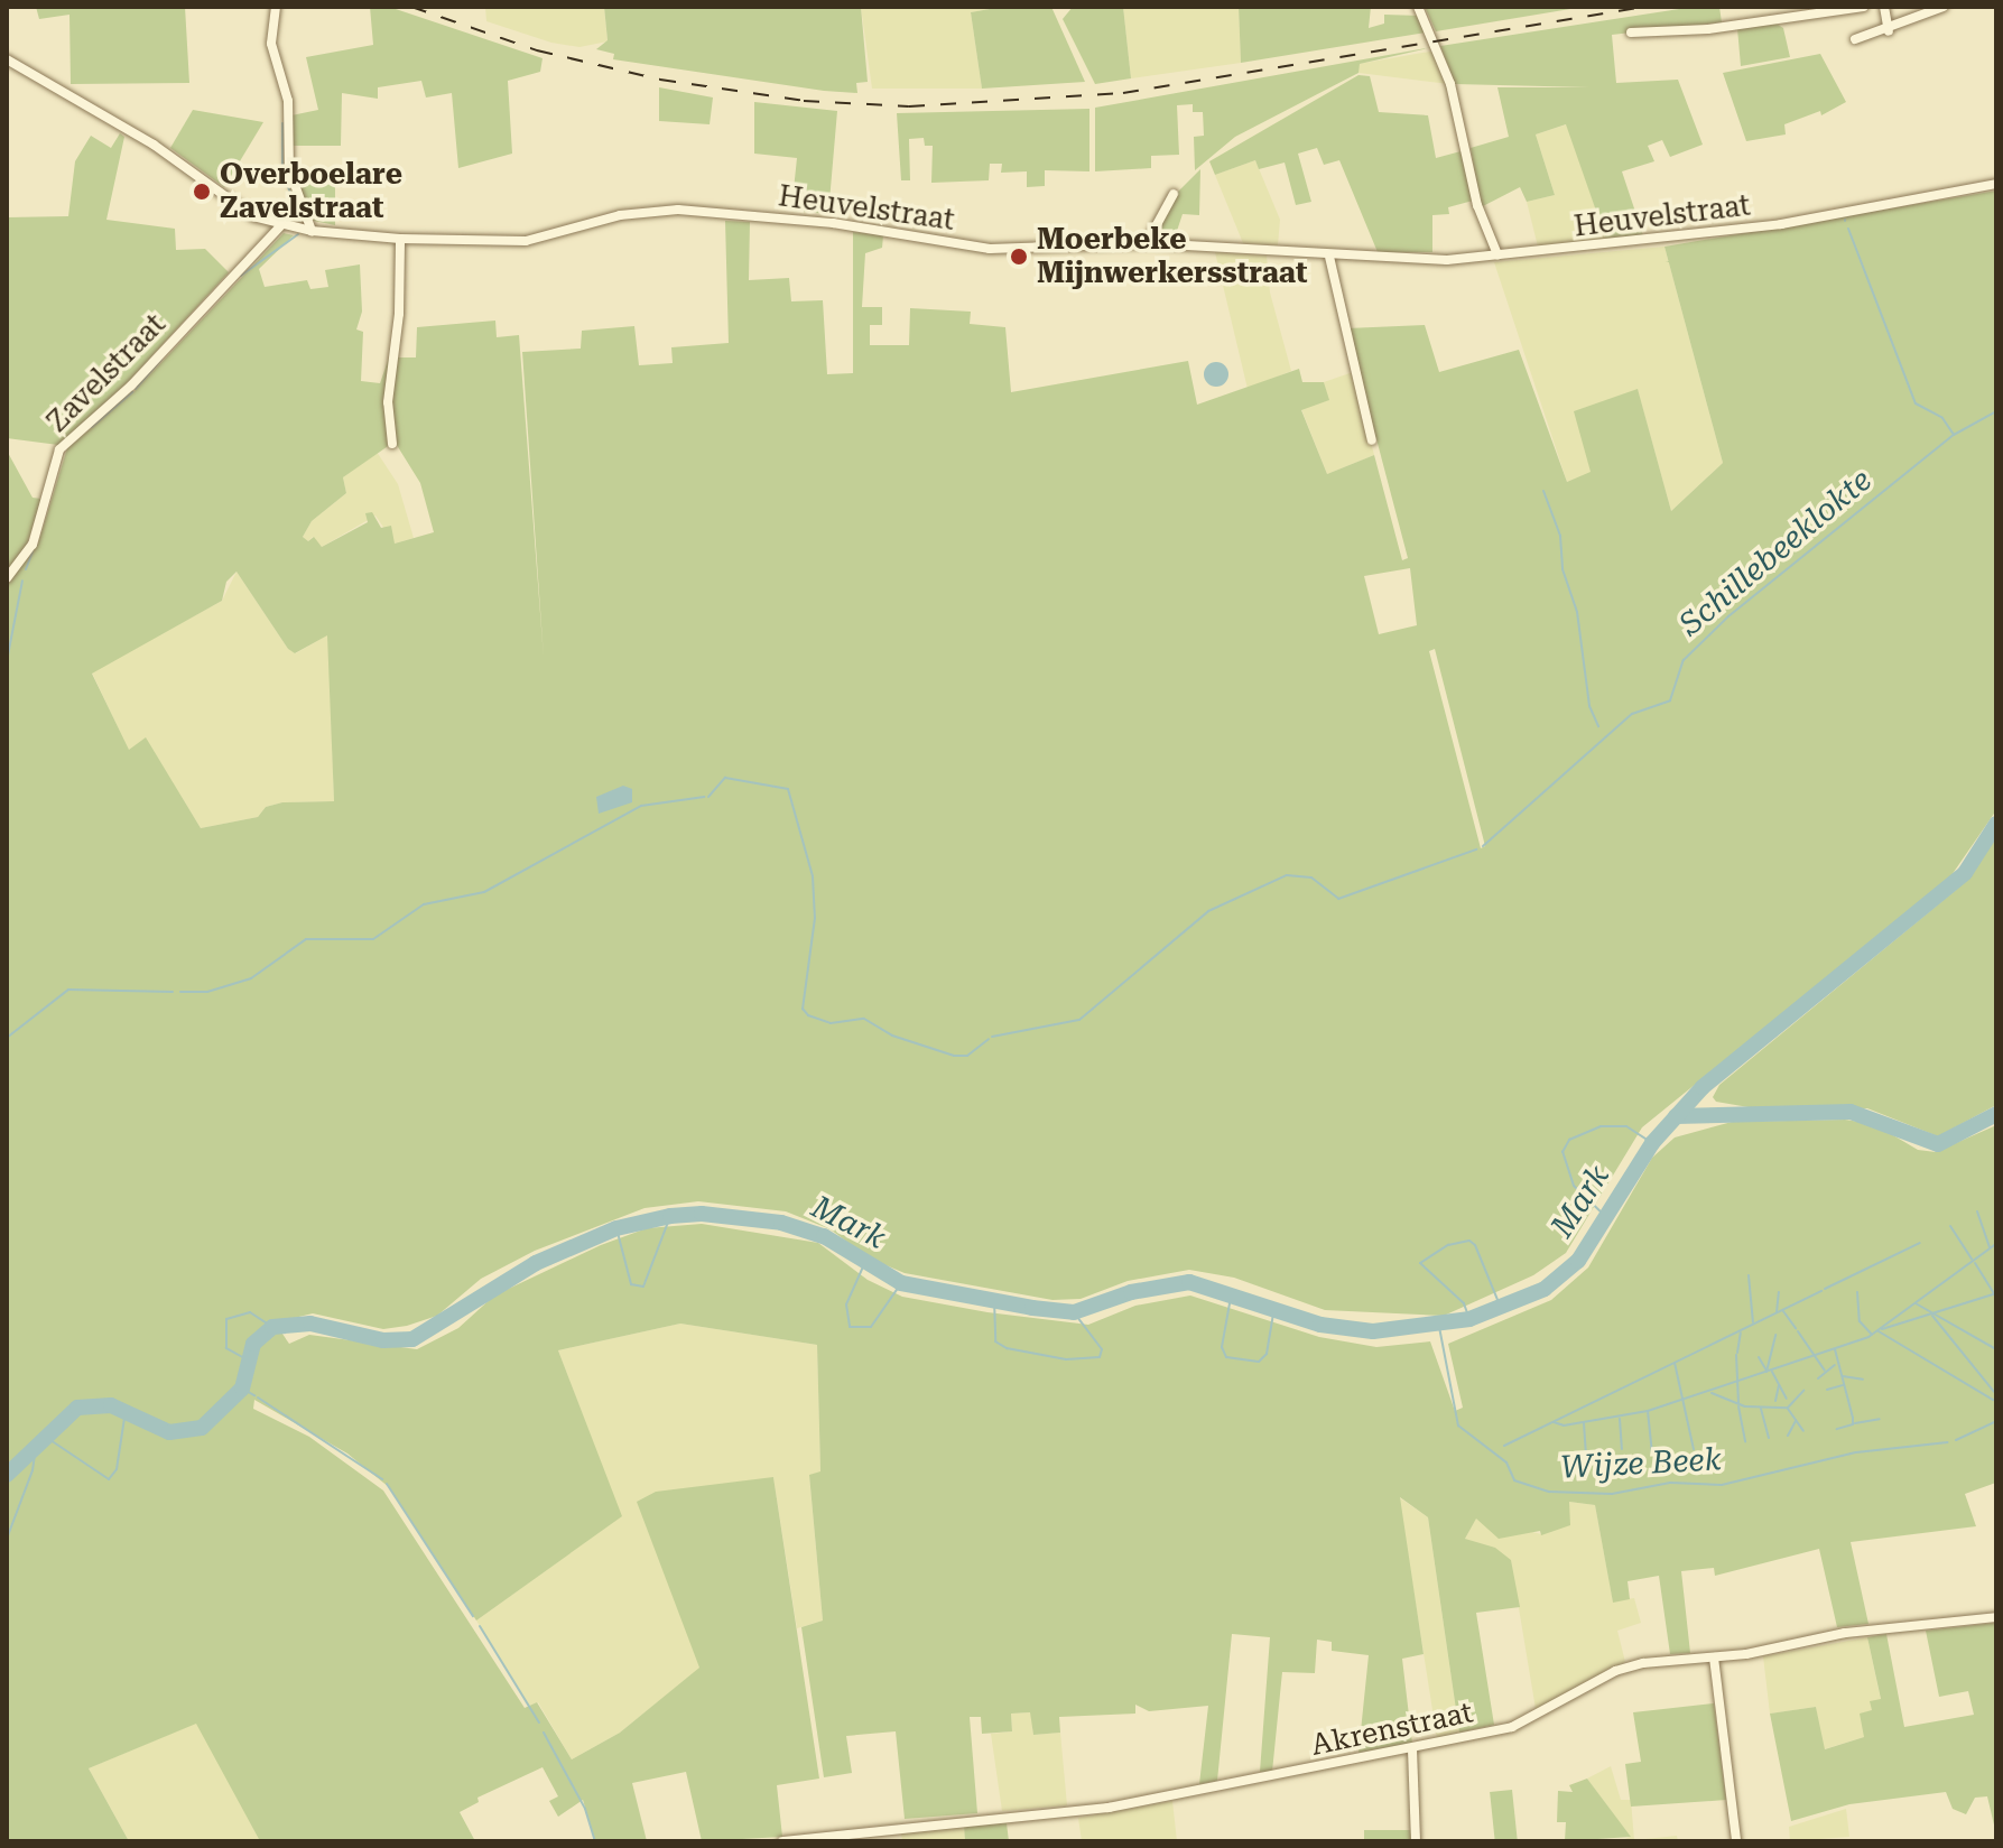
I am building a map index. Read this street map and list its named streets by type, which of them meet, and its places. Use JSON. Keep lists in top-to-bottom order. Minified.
{"streets":{"street":["Heuvelstraat","Zavelstraat","Akrenstraat"]},"crossings":[["Heuvelstraat","Zavelstraat"]],"water":["Schillebeeklokte","Mark","Wijze Beek"],"places":["Overboelare Zavelstraat","Moerbeke Mijnwerkersstraat"]}
